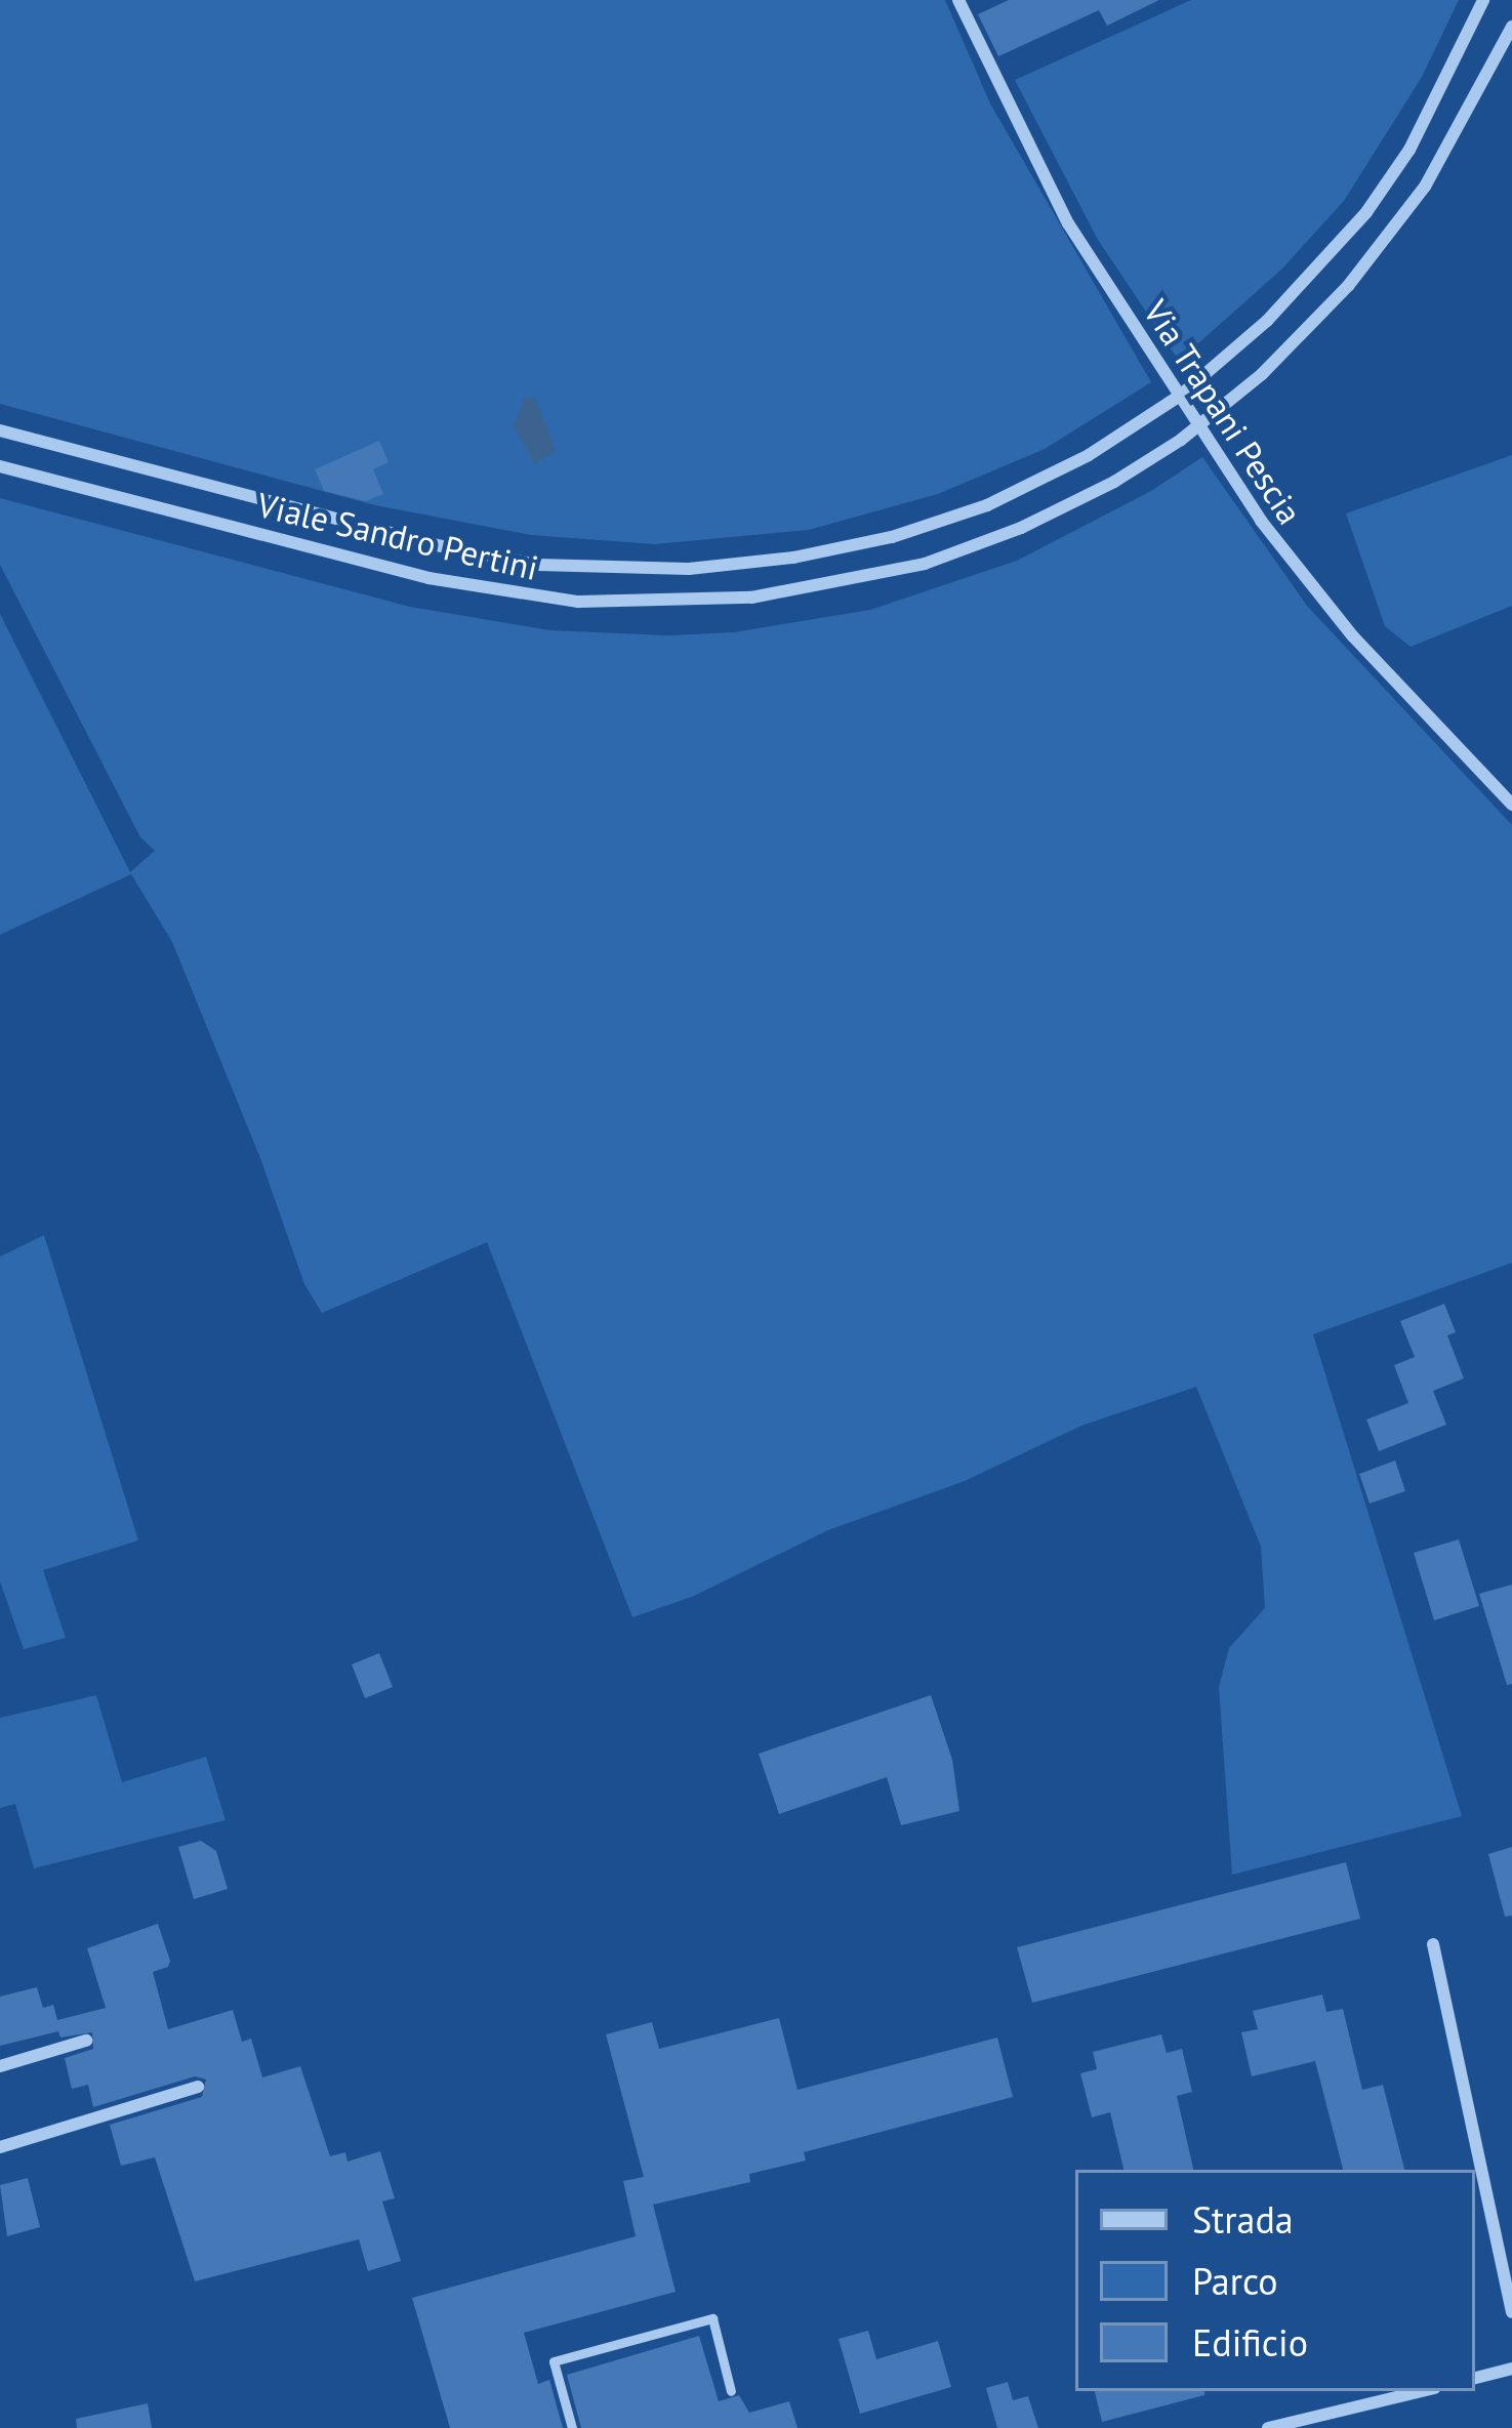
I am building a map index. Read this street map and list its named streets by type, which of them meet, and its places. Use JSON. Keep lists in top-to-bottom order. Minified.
{"streets":{"street":["Via Trapani Pescia","Viale Sandro Pertini"]},"crossings":[["Via Trapani Pescia","Viale Sandro Pertini"]],"legend":["Strada","Parco","Edificio"]}
